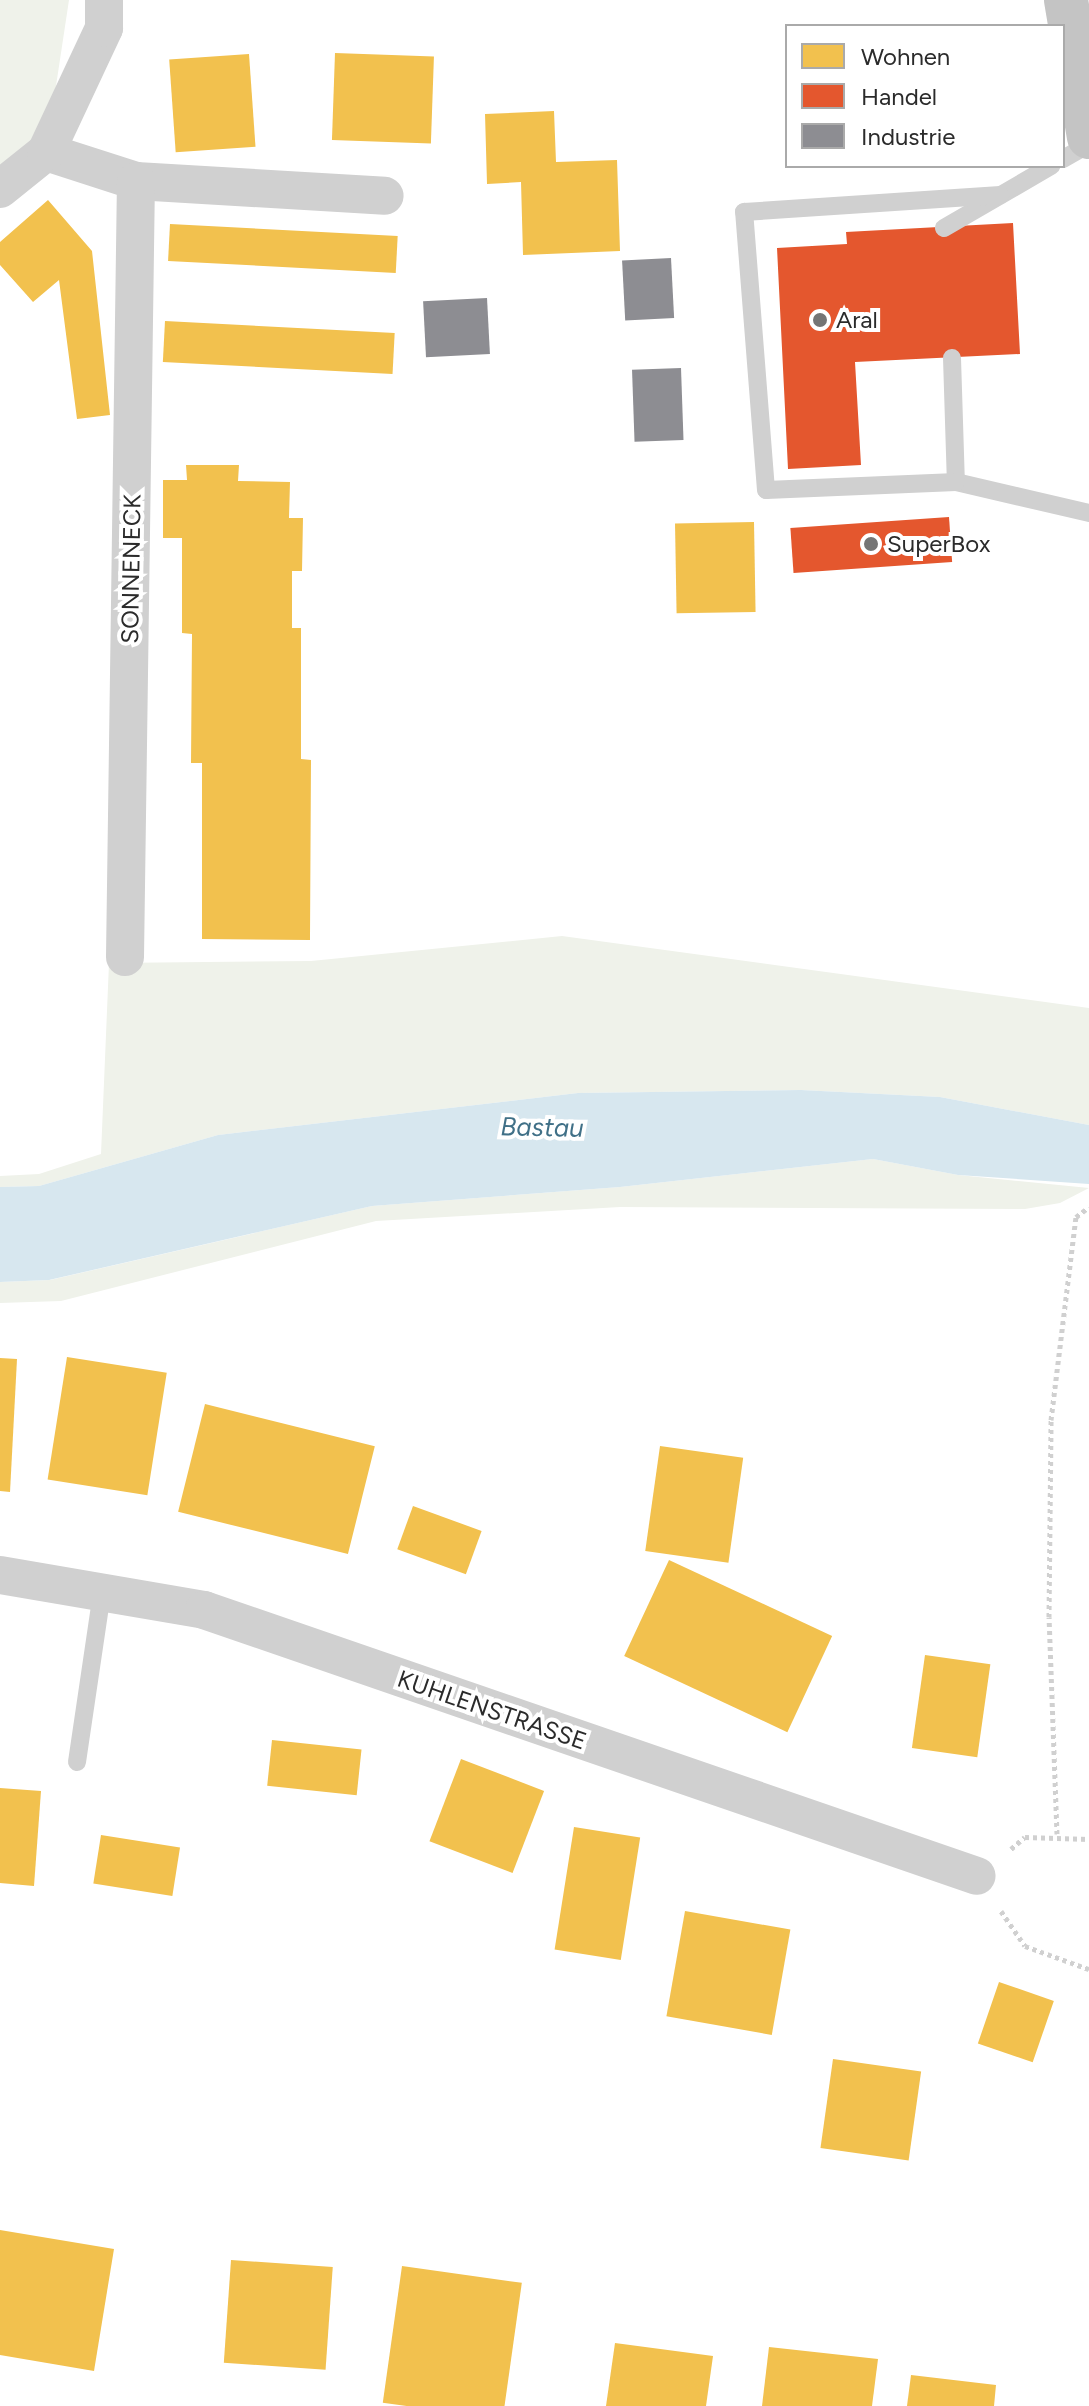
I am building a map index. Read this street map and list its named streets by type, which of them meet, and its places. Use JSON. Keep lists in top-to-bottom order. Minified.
{"streets":{"street":["SONNENECK","KUHLENSTRASSE"]},"water":["Bastau"],"places":["Aral","SuperBox"],"legend":["Wohnen","Handel","Industrie"]}
